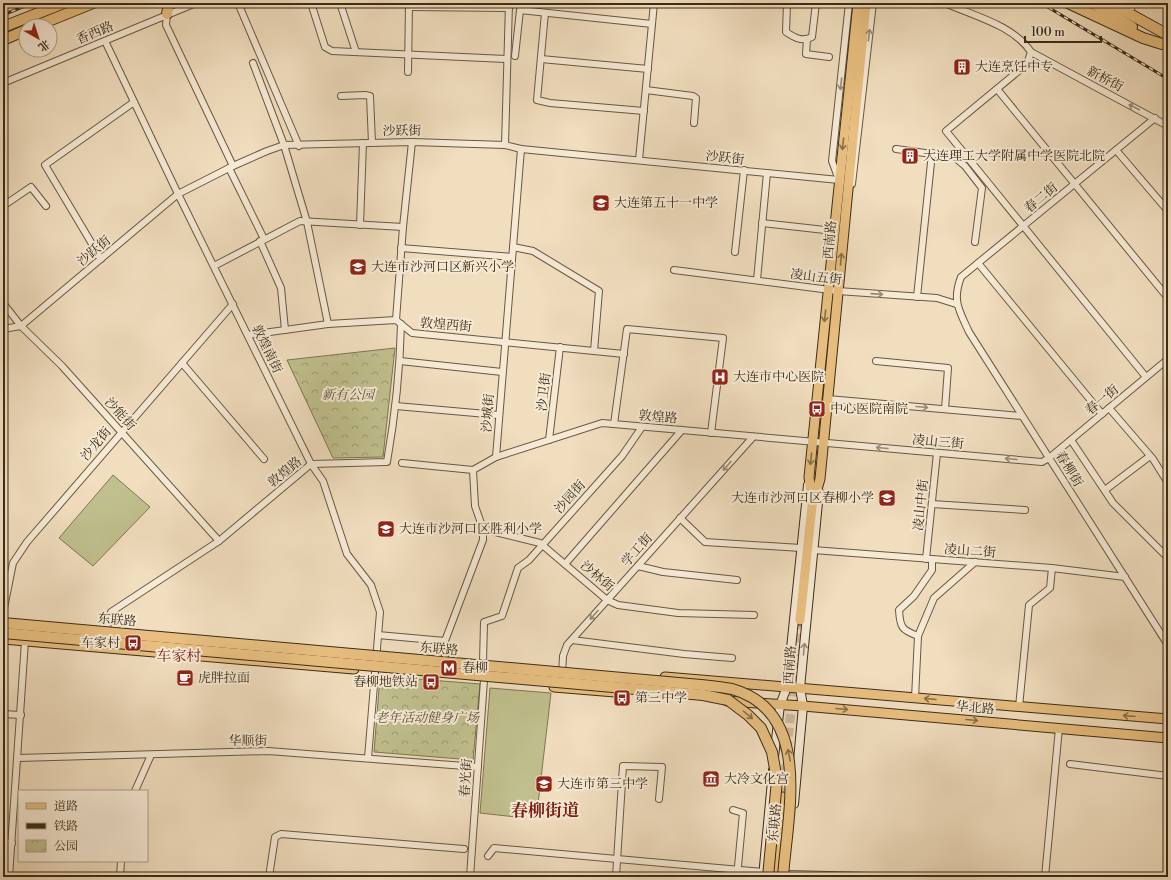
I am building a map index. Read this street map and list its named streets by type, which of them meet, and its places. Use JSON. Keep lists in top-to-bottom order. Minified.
{"streets":{"highway":["东联路"],"main road":["西南路","华北路"],"street":["香西路","新桥街","沙跃街","春二街","凌山五街","敦煌西街","敦煌南街","沙卫街","春一街","沙城街","沙能街","敦煌路","凌山三街","沙龙街","春柳街","沙园街","凌山中街","学工街","凌山二街","沙林街","华顺街","春光街"]},"crossings":[["香西路","敦煌南街"],["新桥街","春二街"],["沙跃街","西南路"],["沙跃街","敦煌南街"],["沙跃街","沙城街"],["沙跃街","沙能街"],["沙跃街","敦煌路"],["春二街","凌山五街"],["春二街","春柳街"],["西南路","凌山五街"],["西南路","敦煌路"],["西南路","凌山三街"],["西南路","凌山二街"],["西南路","东联路"],["西南路","华北路"],["凌山五街","春柳街"],["敦煌西街","沙卫街"],["敦煌西街","沙城街"],["敦煌西街","敦煌路"],["敦煌南街","敦煌路"],["敦煌南街","沙龙街"],["敦煌南街","华北路"],["敦煌南街","华顺街"],["沙卫街","敦煌路"],["春一街","凌山三街"],["春一街","春柳街"],["沙城街","敦煌路"],["沙能街","敦煌路"],["沙能街","沙龙街"],["敦煌路","凌山三街"],["敦煌路","沙园街"],["敦煌路","学工街"],["敦煌路","华北路"],["凌山三街","春柳街"],["凌山三街","凌山中街"],["春柳街","凌山二街"],["沙园街","沙林街"],["沙园街","华北路"],["凌山中街","凌山二街"],["学工街","沙林街"],["学工街","华北路"],["华北路","春光街"],["华顺街","春光街"]],"one_way":["新桥街","学工街"],"districts":["车家村","春柳街道"],"parks":["新有公园","老年活动健身广场"],"places":{"building":["大连烹饪中专","大连理工大学附属中学医院北院"],"school or university":["大连第五十一中学","大连市沙河口区新兴小学","大连市沙河口区春柳小学","大连市沙河口区胜利小学","大连市第三中学"],"hospital":["大连市中心医院"],"bus stop":["中心医院南院","车家村","春柳地铁站","第三中学"],"metro station":["春柳"],"cafe":["虎胖拉面"],"museum":["大冷文化宫"]},"legend":["道路","铁路","公园"],"scale_bar":"100 m","north":"bottom right"}
